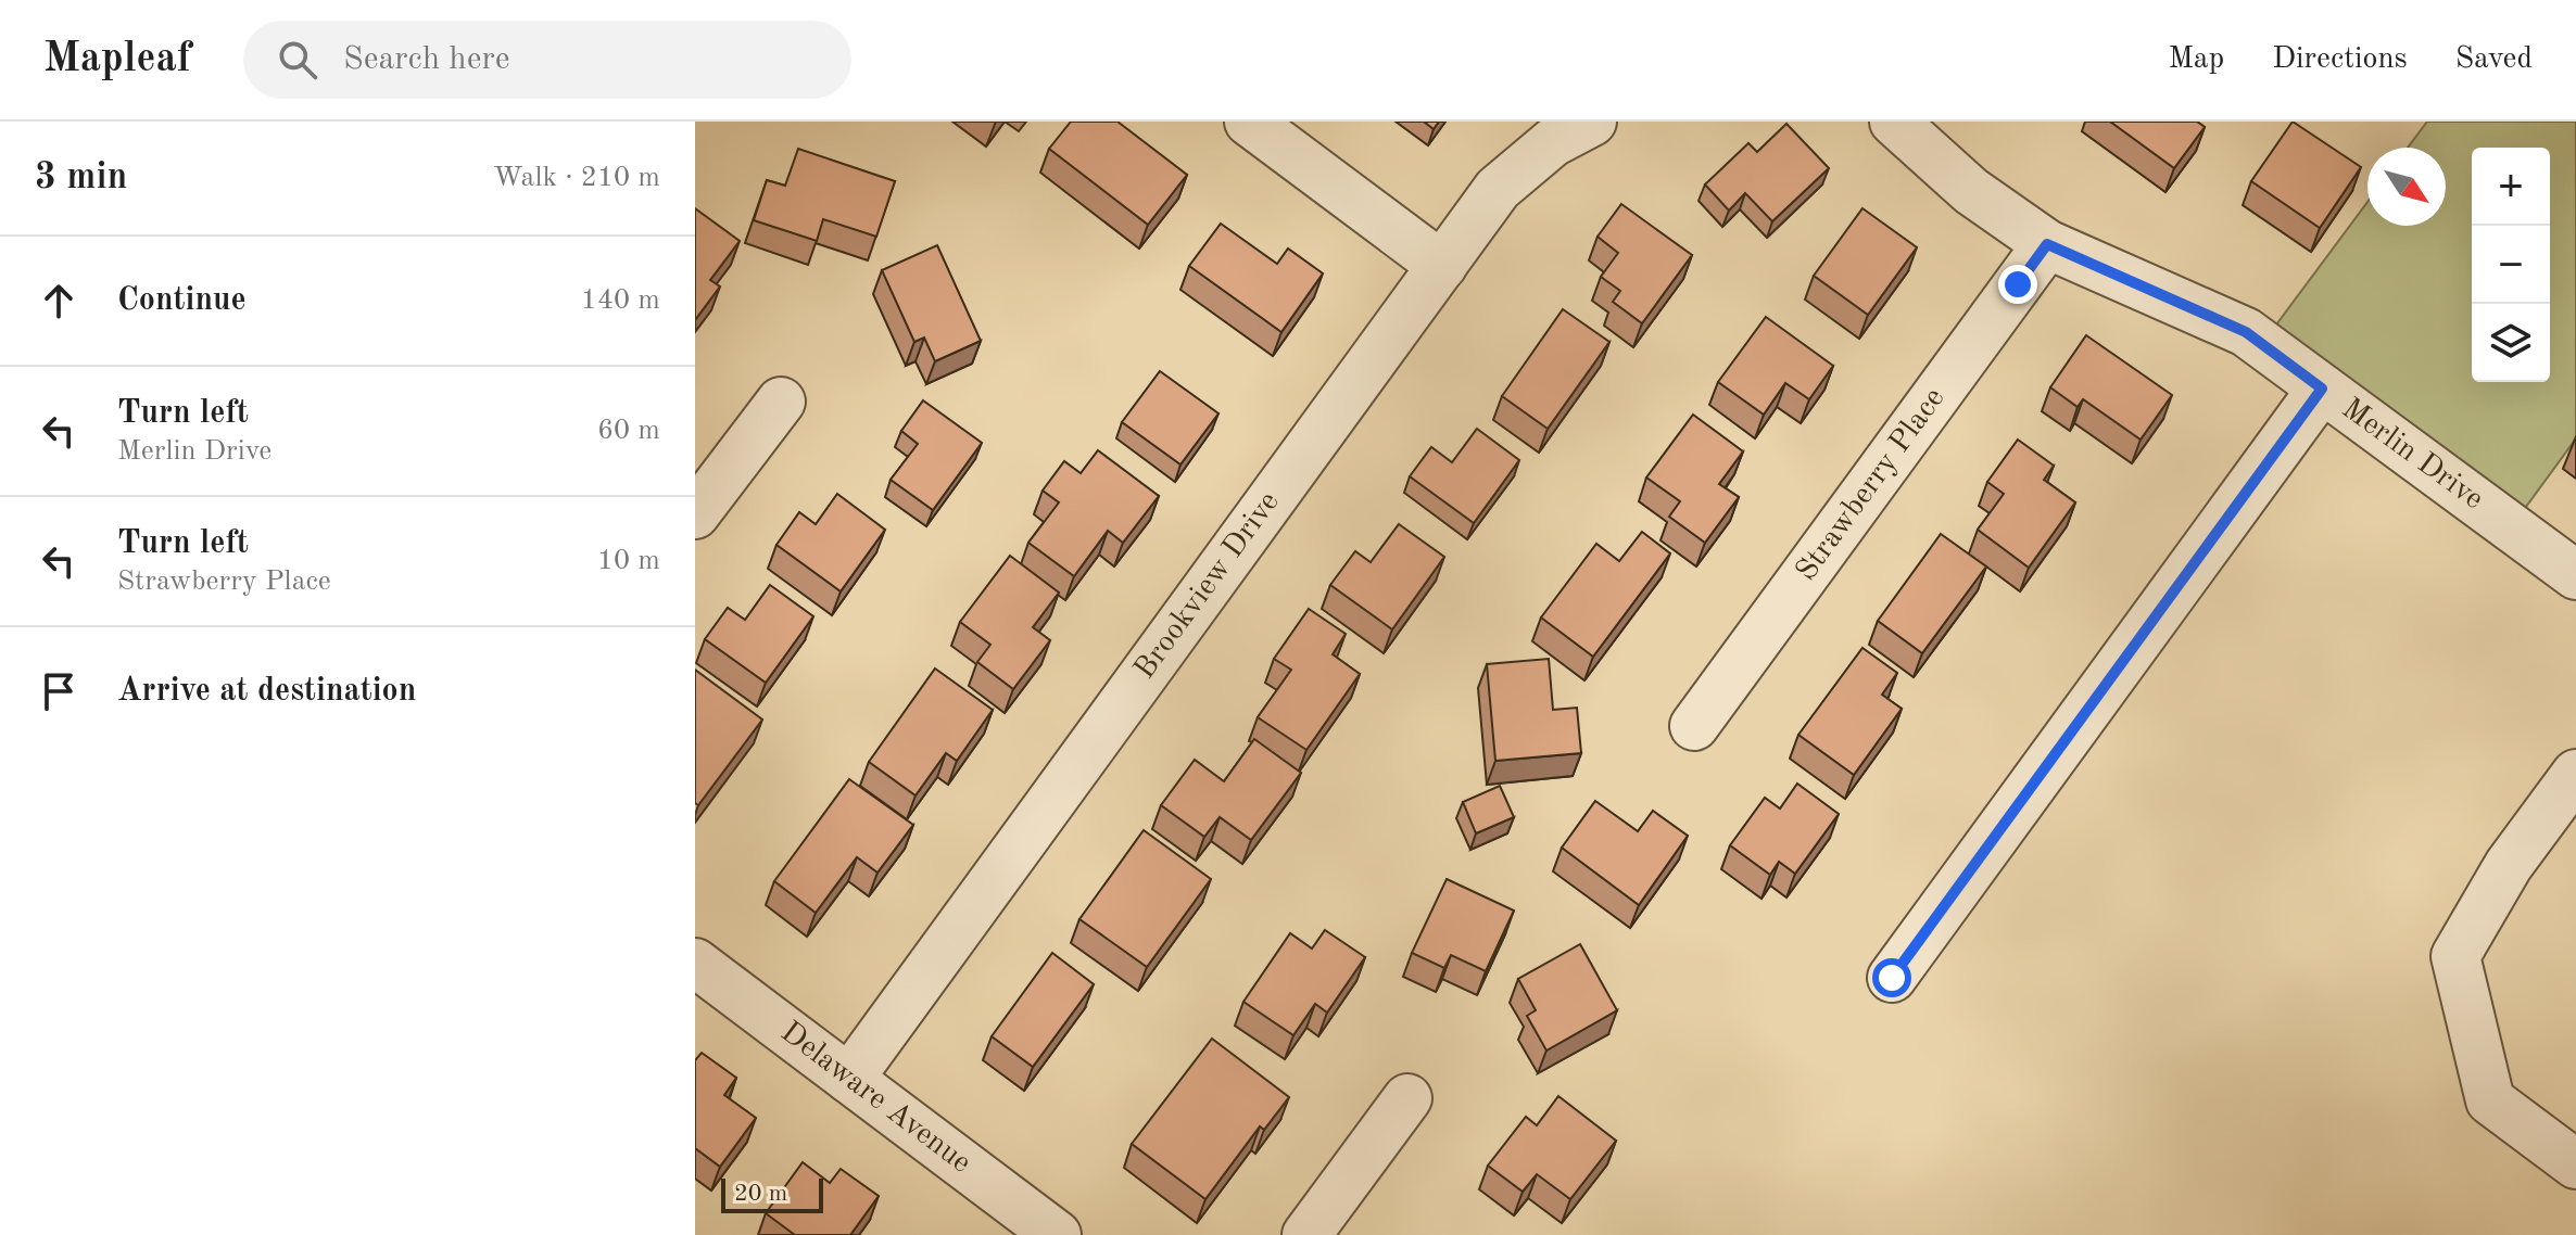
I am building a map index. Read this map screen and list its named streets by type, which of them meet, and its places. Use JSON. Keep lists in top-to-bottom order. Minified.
{"streets":{"street":["Merlin Drive","Strawberry Place","Brookview Drive","Delaware Avenue"]},"crossings":[["Merlin Drive","Strawberry Place"],["Brookview Drive","Delaware Avenue"]],"scale_bar":"20 m","north":"bottom right","page":{"header":"Mapleaf","search":"Search here","nav":["Map","Directions","Saved"],"heading":["3 min","Walk · 210 m"],"map_buttons":["+","−"],"list":[["Continue","140 m"],["Turn left","Merlin Drive","60 m"],["Turn left","Strawberry Place","10 m"],"Arrive at destination"],"scale":"20 m"}}
